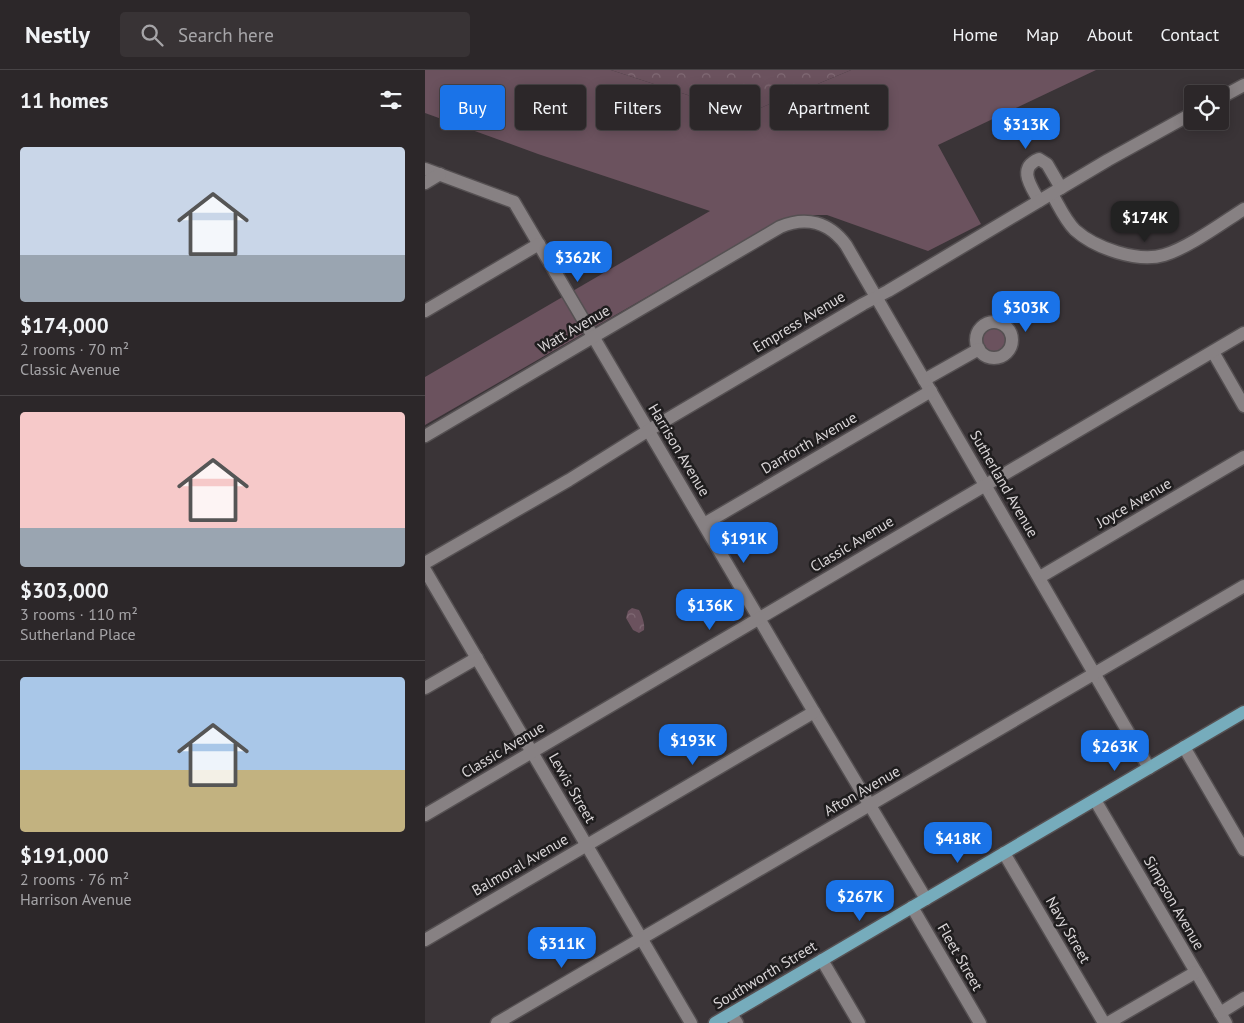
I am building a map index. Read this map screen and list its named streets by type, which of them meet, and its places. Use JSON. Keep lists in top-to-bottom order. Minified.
{"streets":{"main road":["Southworth Street"],"street":["Empress Avenue","Watt Avenue","Danforth Avenue","Harrison Avenue","Sutherland Avenue","Joyce Avenue","Classic Avenue","Lewis Street","Afton Avenue","Balmoral Avenue","Simpson Avenue","Navy Street","Fleet Street"]},"crossings":[["Empress Avenue","Harrison Avenue"],["Empress Avenue","Sutherland Avenue"],["Watt Avenue","Harrison Avenue"],["Watt Avenue","Sutherland Avenue"],["Danforth Avenue","Harrison Avenue"],["Danforth Avenue","Sutherland Avenue"],["Harrison Avenue","Classic Avenue"],["Harrison Avenue","Afton Avenue"],["Harrison Avenue","Balmoral Avenue"],["Harrison Avenue","Southworth Street"],["Sutherland Avenue","Joyce Avenue"],["Sutherland Avenue","Classic Avenue"],["Sutherland Avenue","Afton Avenue"],["Sutherland Avenue","Southworth Street"],["Classic Avenue","Lewis Street"],["Lewis Street","Afton Avenue"],["Lewis Street","Balmoral Avenue"],["Simpson Avenue","Southworth Street"],["Navy Street","Southworth Street"],["Fleet Street","Southworth Street"]],"page":{"header":"Nestly","search":"Search here","nav":["Home","Map","About","Contact"],"heading":"11 homes","chip":["Buy","Rent","Filters","New","Apartment"],"price":["$313K","$174K","$362K","$303K","$191K","$136K","$193K","$263K","$418K","$267K","$311K"],"list":[{"name":"$174,000","note":"2 rooms · 70 m² · Classic Avenue"},{"name":"$303,000","note":"3 rooms · 110 m² · Sutherland Place"},{"name":"$191,000","note":"2 rooms · 76 m² · Harrison Avenue"}]}}
